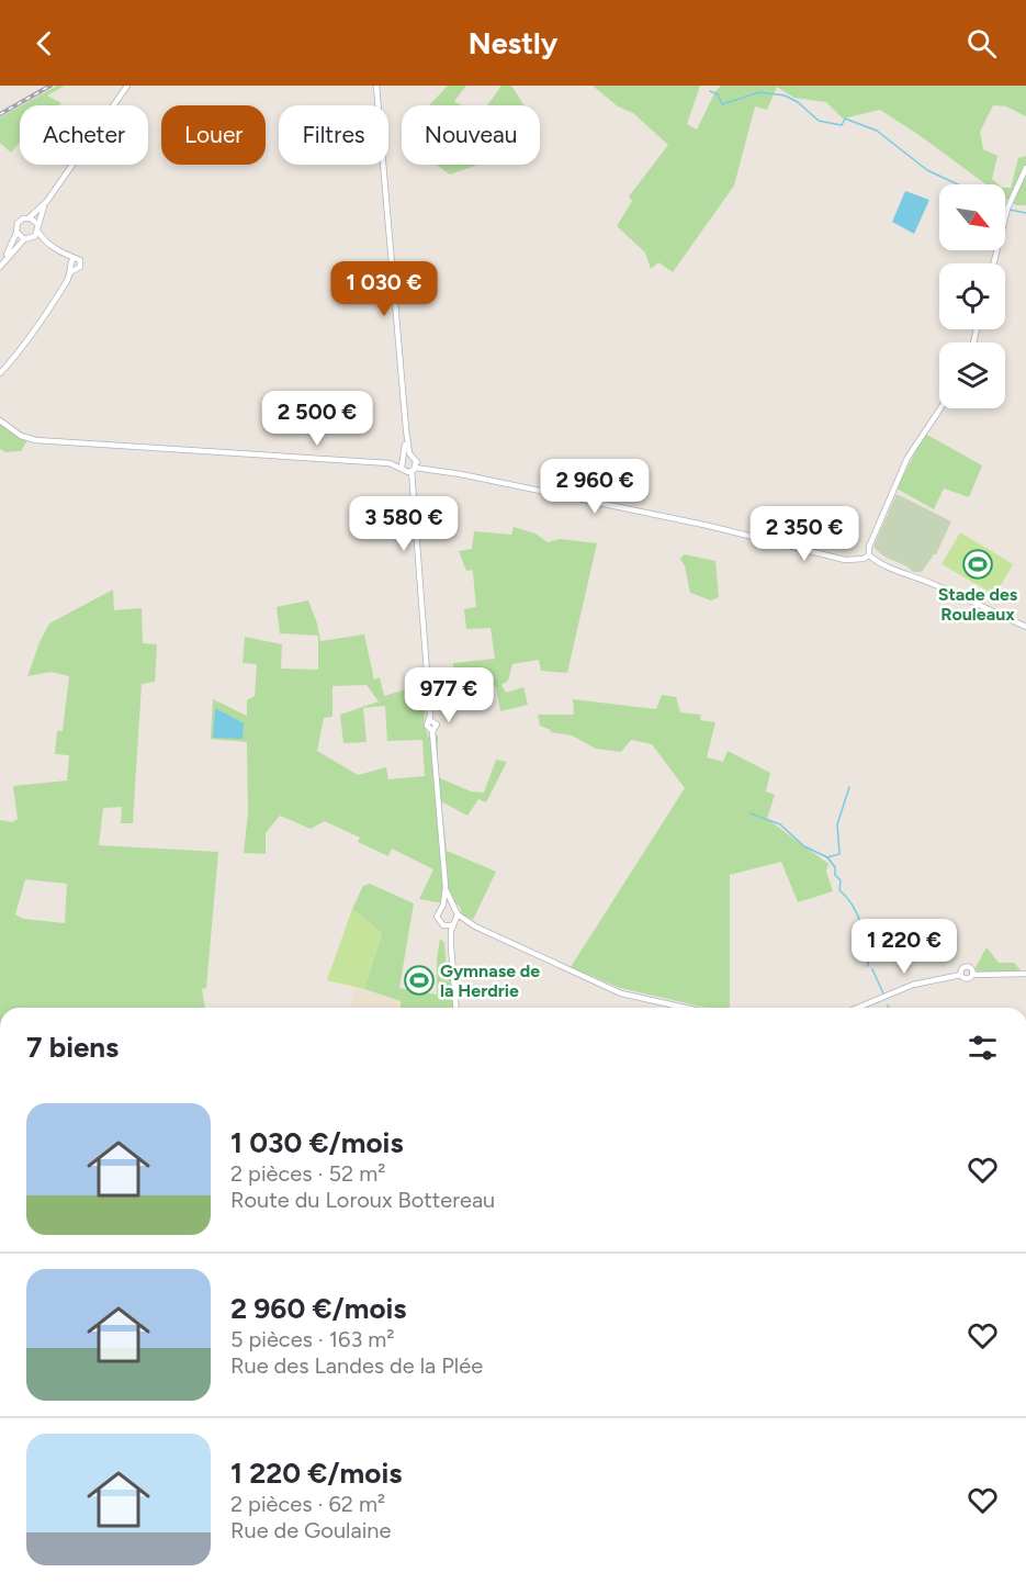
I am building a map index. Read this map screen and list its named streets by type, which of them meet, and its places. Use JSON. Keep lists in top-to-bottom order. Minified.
{"places":{"sports":["Stade des Rouleaux","Gymnase de la Herdrie"]},"north":"bottom right","page":{"header":"Nestly","chip":["Acheter","Louer","Filtres","Nouveau"],"price":["1 030 €","2 500 €","2 960 €","3 580 €","2 350 €","977 €","1 220 €"],"heading":"7 biens","list":[{"name":"1 030 €/mois","note":"2 pièces · 52 m² · Route du Loroux Bottereau"},{"name":"2 960 €/mois","note":"5 pièces · 163 m² · Rue des Landes de la Plée"},{"name":"1 220 €/mois","note":"2 pièces · 62 m² · Rue de Goulaine"}]}}
